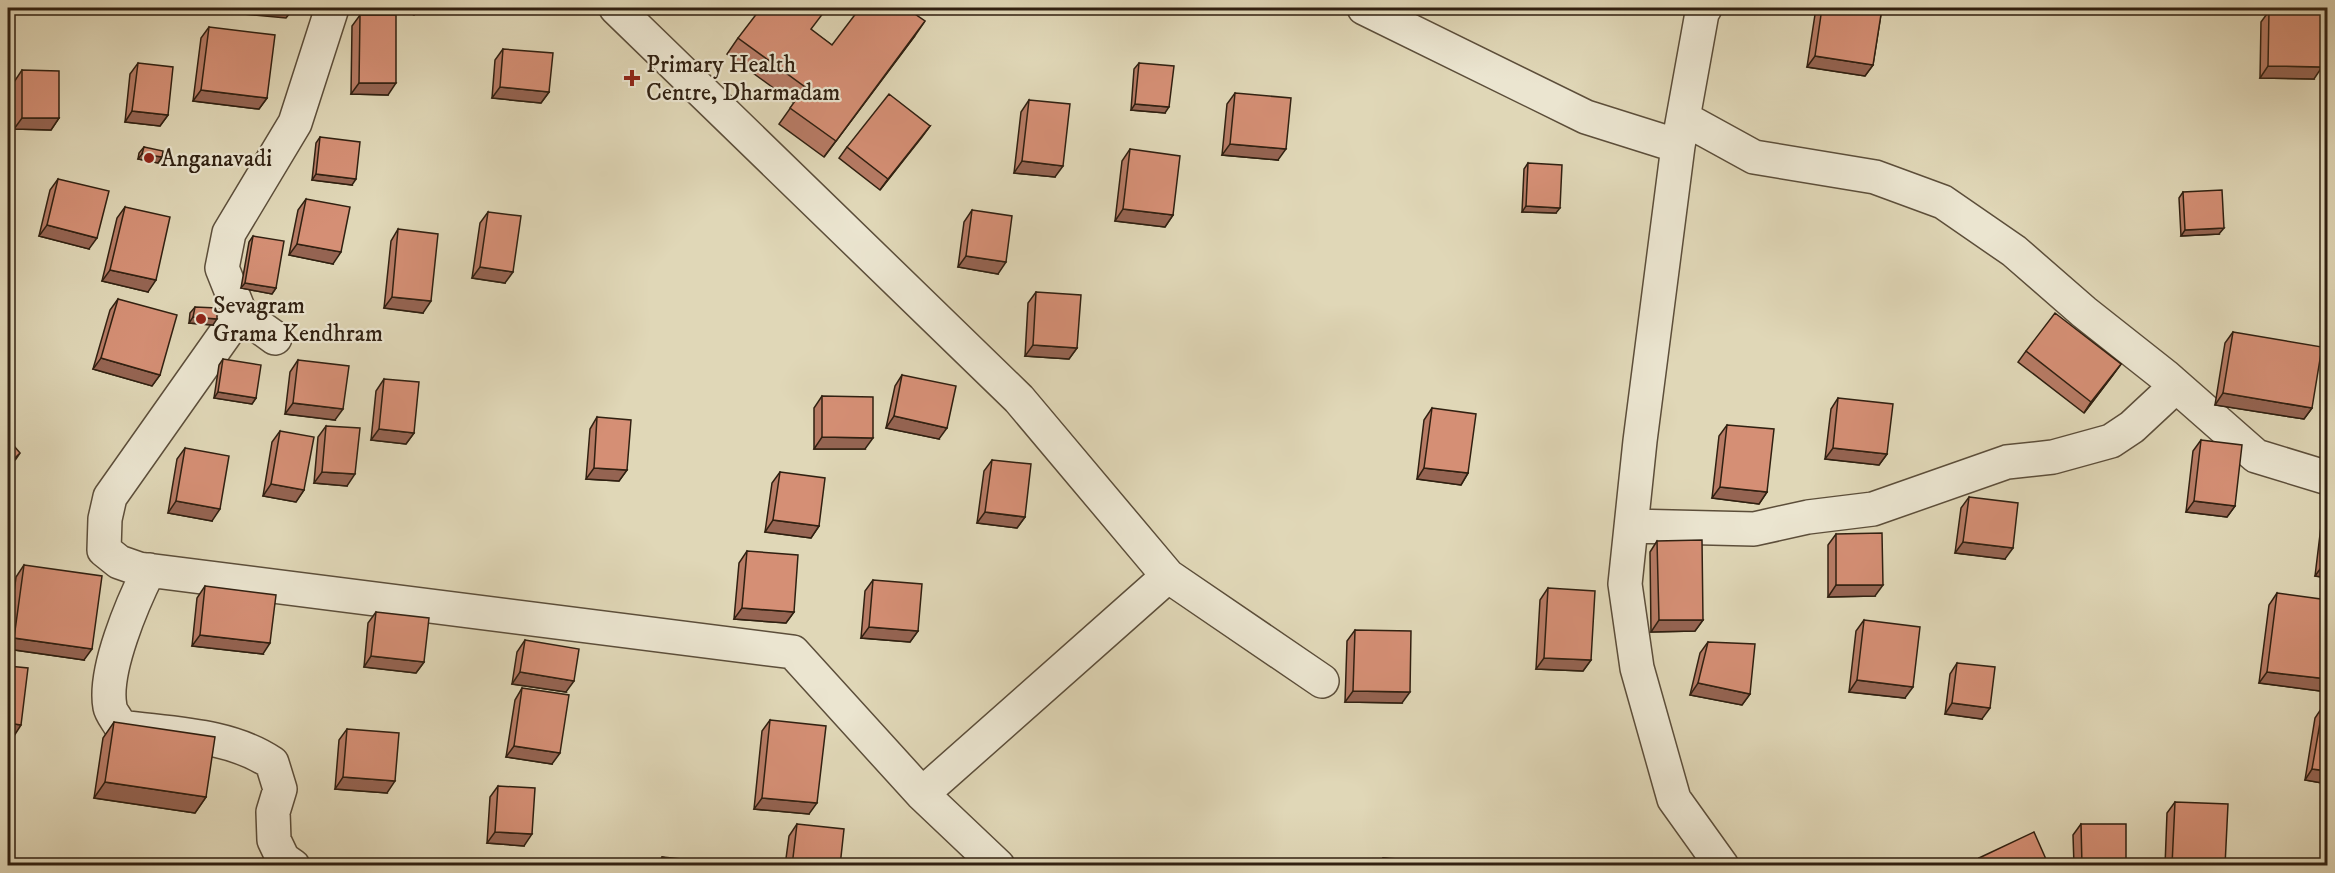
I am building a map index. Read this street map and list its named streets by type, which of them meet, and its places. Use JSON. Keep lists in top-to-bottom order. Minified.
{"places":{"health":["Primary Health Centre, Dharmadam"],"other":["Anganavadi","Sevagram Grama Kendhram"]}}
